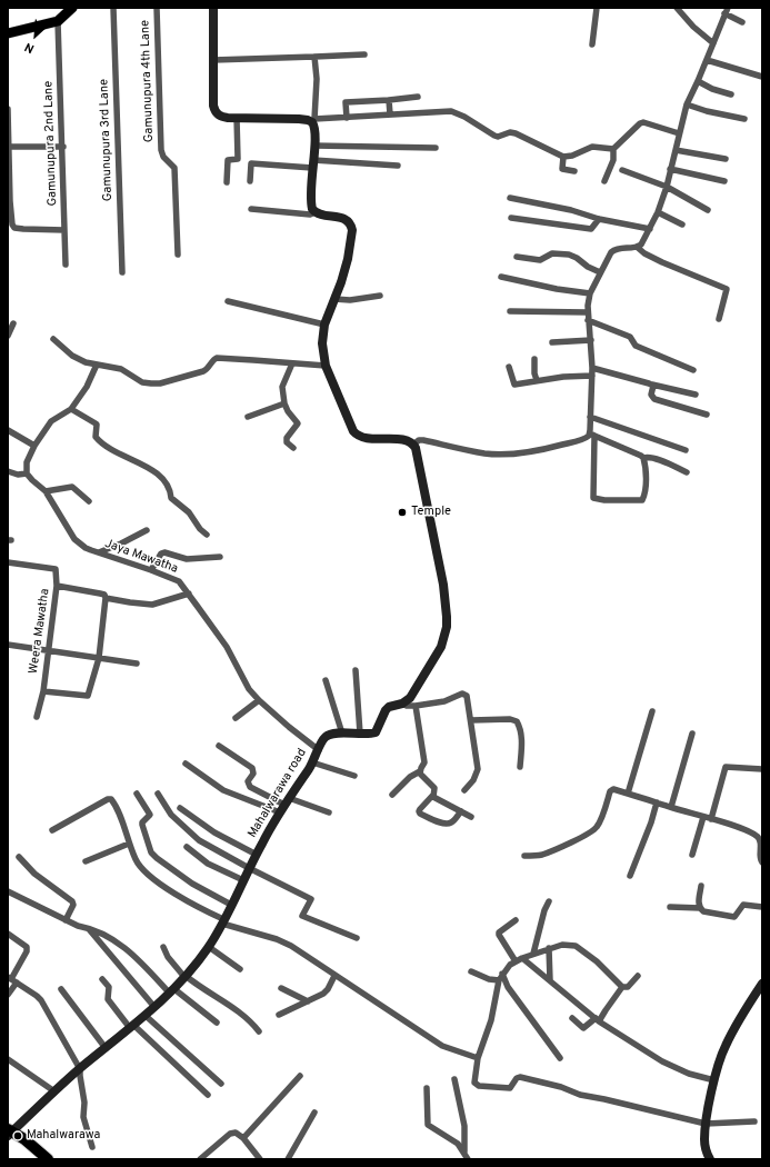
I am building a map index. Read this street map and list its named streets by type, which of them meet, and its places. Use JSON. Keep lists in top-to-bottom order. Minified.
{"streets":{"street":["Gamunupura 4th Lane","Gamunupura 3rd Lane","Gamunupura 2nd Lane","Jaya Mawatha","Weera Mawatha","Mahalwarawa road"]},"crossings":[["Jaya Mawatha","Mahalwarawa road"]],"places":["Temple","Mahalwarawa"],"north":"bottom left"}
